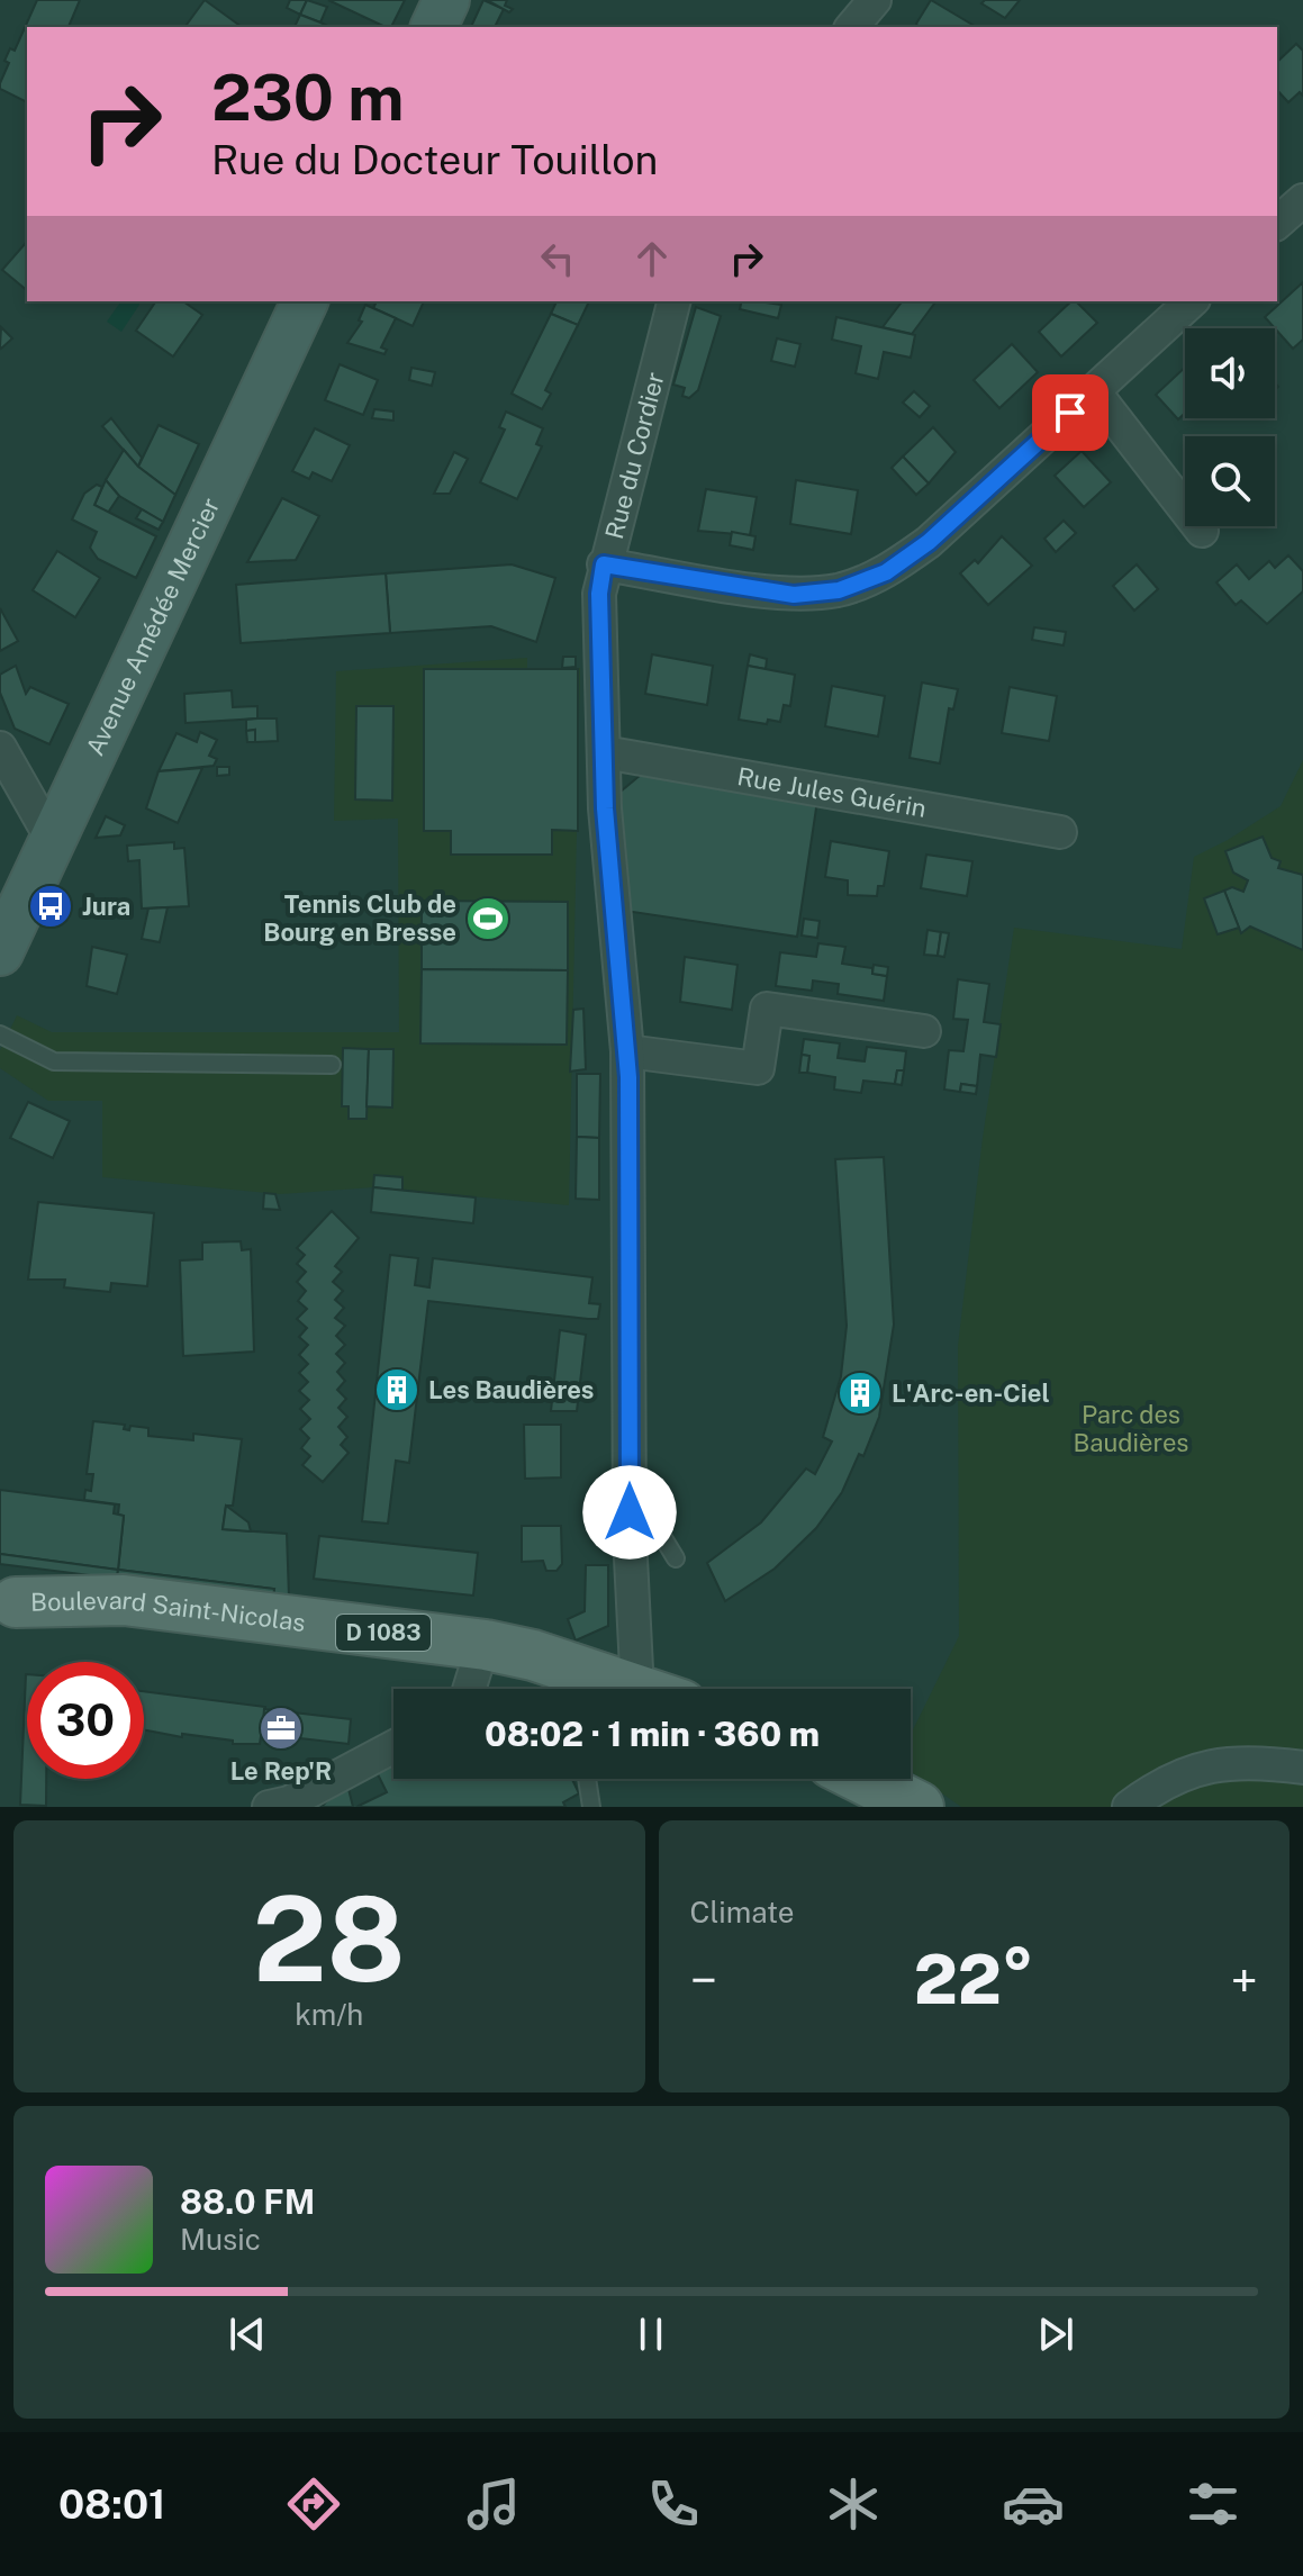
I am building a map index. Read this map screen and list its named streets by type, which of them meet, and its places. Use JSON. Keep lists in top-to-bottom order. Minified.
{"streets":{"main road":["Avenue Amédée Mercier","Boulevard Saint-Nicolas","D 1083"],"street":["Rue du Cordier","Rue Jules Guérin"]},"crossings":[["Rue du Cordier","Rue Jules Guérin"]],"parks":["Parc des Baudières"],"places":{"bus stop":["Jura"],"sports":["Tennis Club de Bourg en Bresse"],"building":["Les Baudières","L'Arc-en-Ciel"],"office":["Le Rep'R"]},"page":{"turn":["230 m","Rue du Docteur Touillon"],"limit":"30","trip":"08:02 · 1 min · 360 m","tile":[["28","km/h"],"Climate"],"heat":["−","22°","+"],"song":["88.0 FM","Music"],"tabs":"08:01"}}
